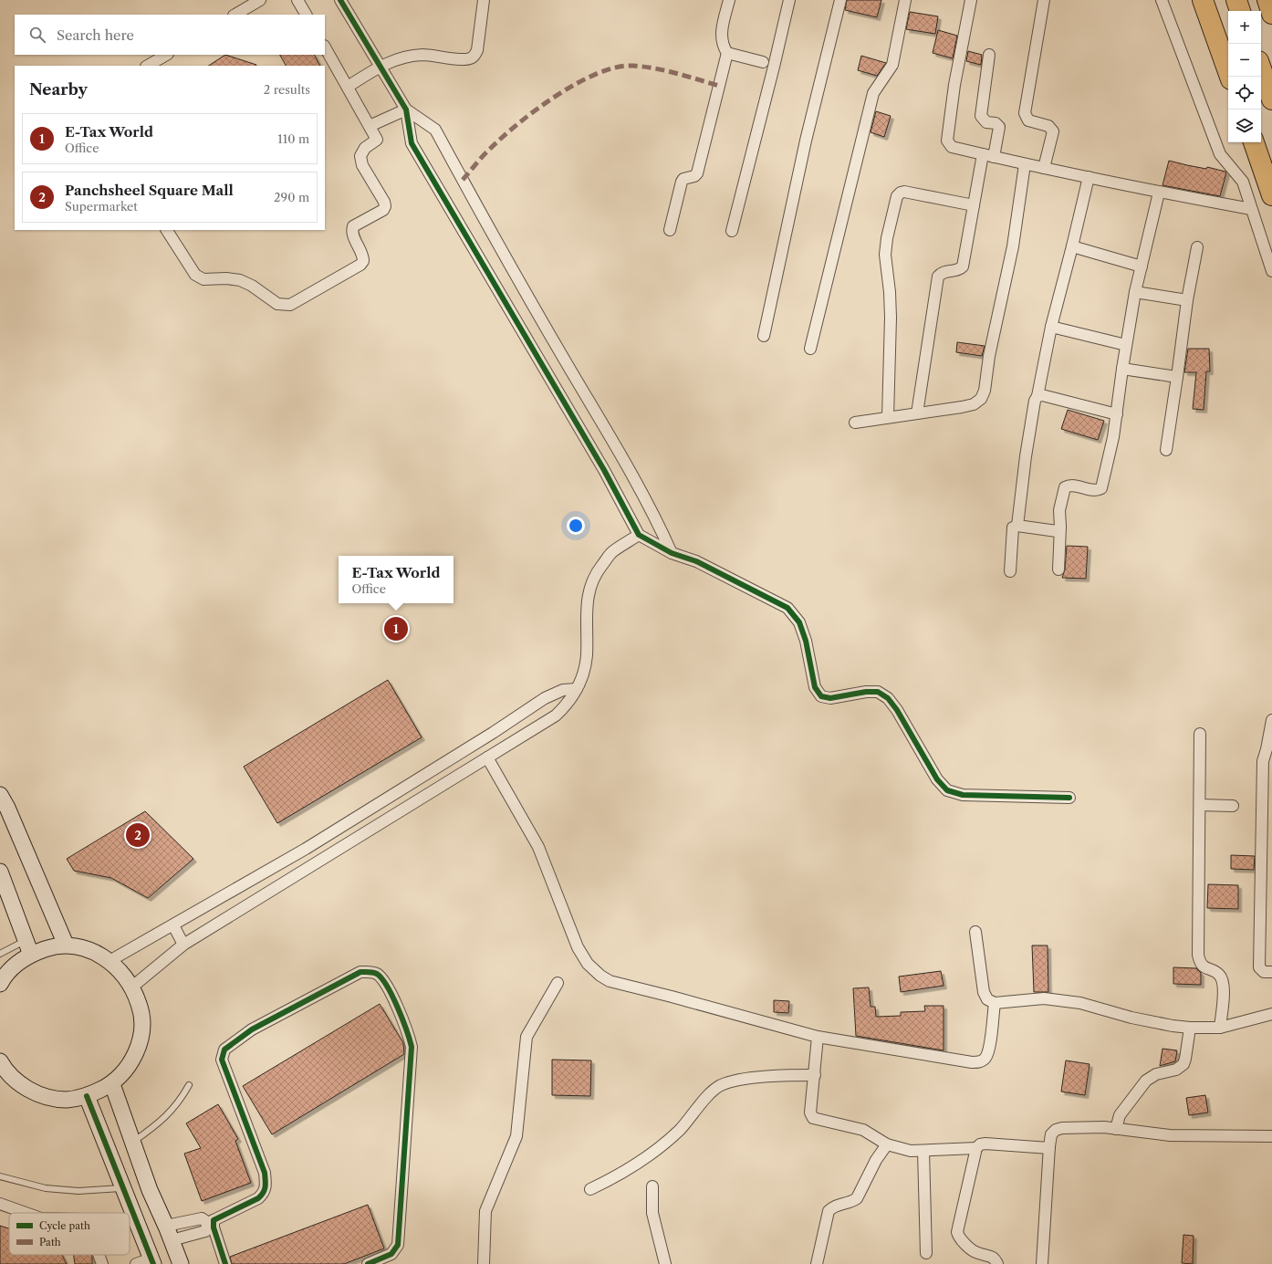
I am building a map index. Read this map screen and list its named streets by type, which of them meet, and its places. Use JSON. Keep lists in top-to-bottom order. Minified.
{"legend":["Cycle path","Path"],"page":{"map_buttons":["+","−"],"search":"Search here","heading":["Nearby","2 results"],"list":[{"mark":"1","name":"E-Tax World","note":"Office","value":"110 m"},{"mark":"2","name":"Panchsheel Square Mall","note":"Supermarket","value":"290 m"}],"popup":["E-Tax World","Office"],"pins":["1","2"]}}
